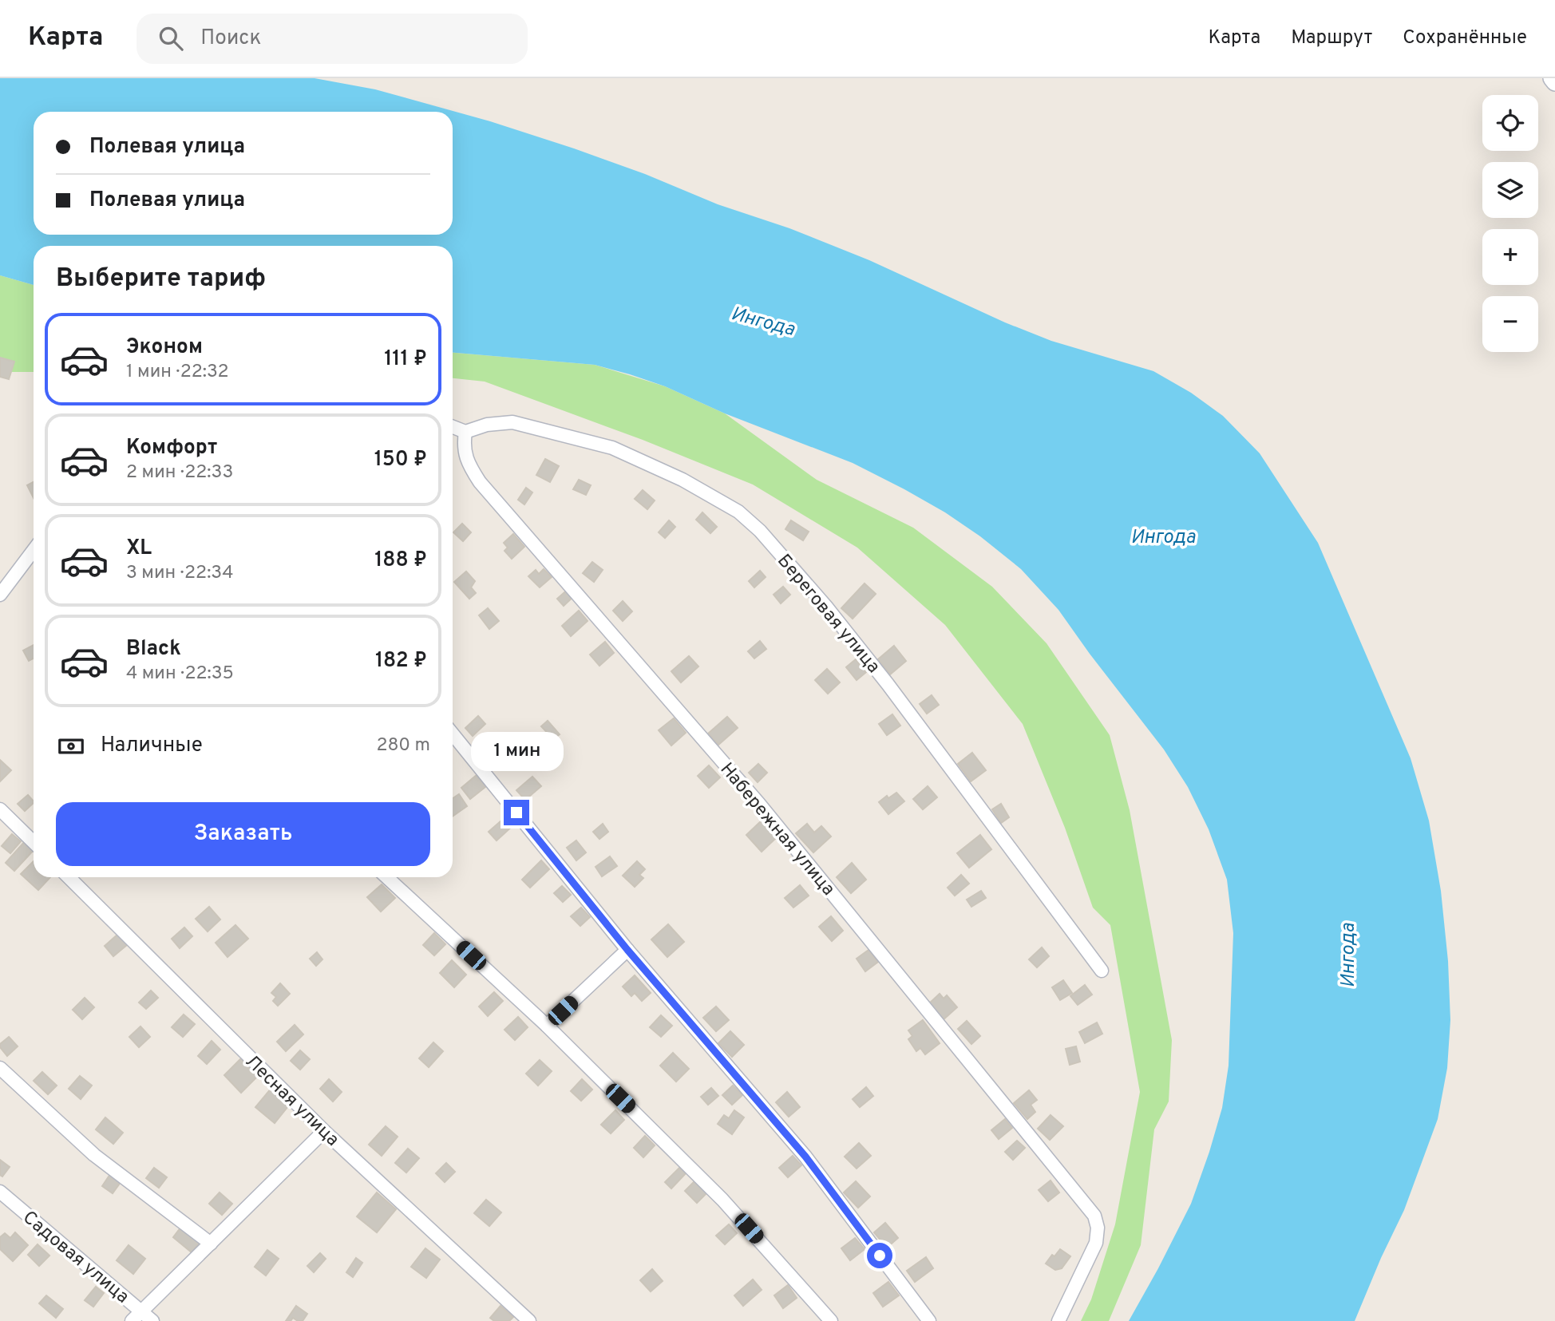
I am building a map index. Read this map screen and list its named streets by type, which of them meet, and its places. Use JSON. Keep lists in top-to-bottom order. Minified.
{"streets":{"street":["Береговая улица","Набережная улица","Лесная улица","Садовая улица"]},"crossings":[["Береговая улица","Набережная улица"]],"water":["Ингода"],"page":{"header":"Карта","search":"Поиск","nav":["Карта","Маршрут","Сохранённые"],"map_buttons":["+","−"],"banner":["Полевая улица","Полевая улица"],"heading":"Выберите тариф","list":[{"name":"Эконом","note":"1 мин · 22:32","value":"111 ₽"},{"name":"Комфорт","note":"2 мин · 22:33","value":"150 ₽"},{"name":"XL","note":"3 мин · 22:34","value":"188 ₽"},{"name":"Black","note":"4 мин · 22:35","value":"182 ₽"}],"pay":["Наличные","280 m"],"bubble":"1 мин","buttons":"Заказать"}}
